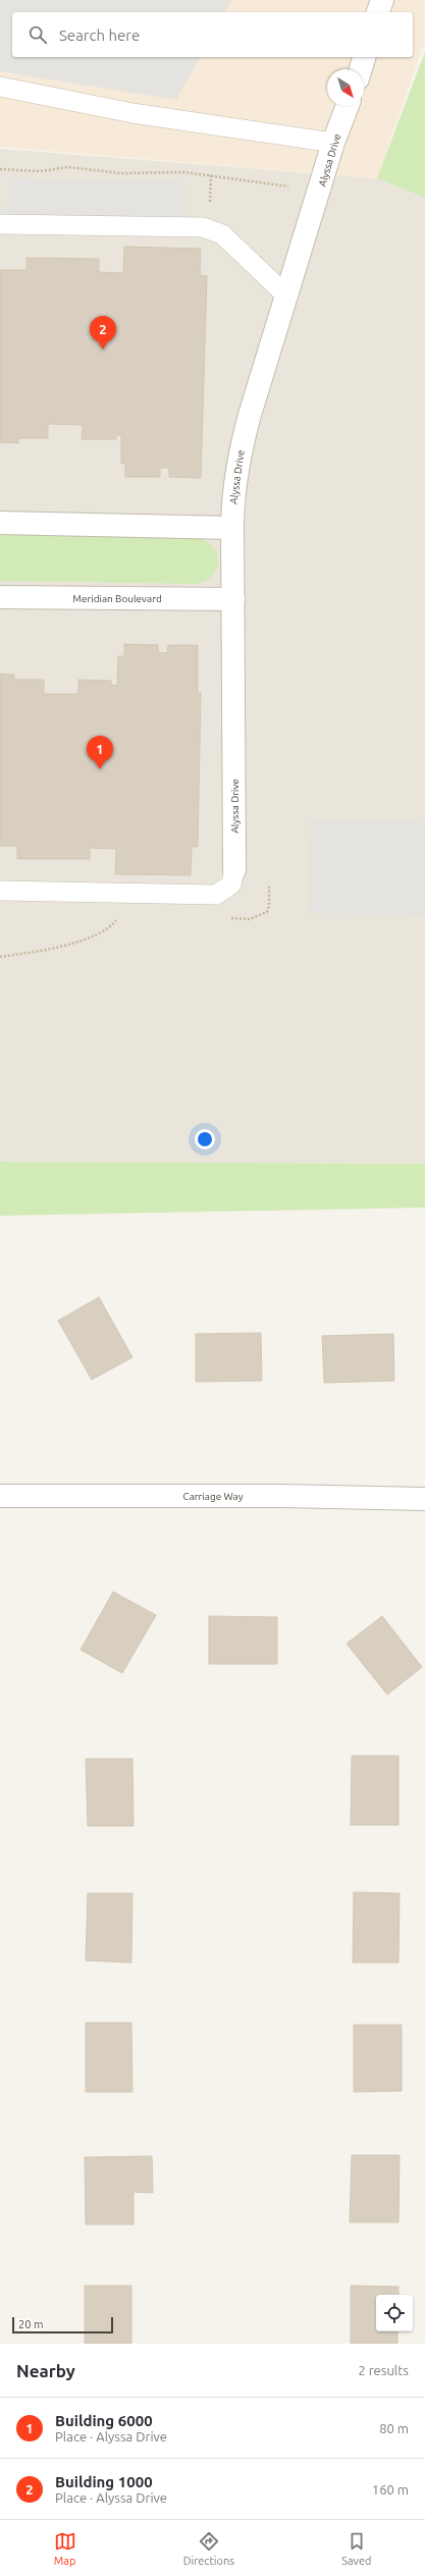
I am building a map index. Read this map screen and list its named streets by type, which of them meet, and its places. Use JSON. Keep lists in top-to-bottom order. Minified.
{"streets":{"street":["Alyssa Drive","Meridian Boulevard","Carriage Way"]},"crossings":[["Alyssa Drive","Meridian Boulevard"]],"scale_bar":"20 m","north":"bottom right","page":{"search":"Search here","pins":["2","1"],"scale":"20 m","heading":["Nearby","2 results"],"list":[{"mark":"1","name":"Building 6000","note":"Place · Alyssa Drive","value":"80 m"},{"mark":"2","name":"Building 1000","note":"Place · Alyssa Drive","value":"160 m"}],"nav":["Map","Directions","Saved"]}}
